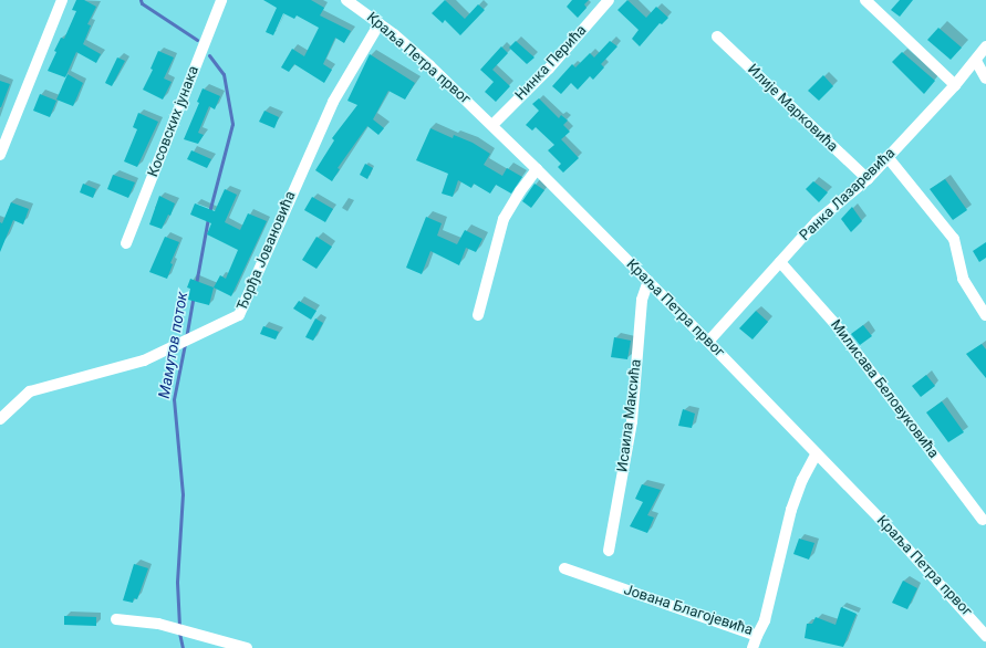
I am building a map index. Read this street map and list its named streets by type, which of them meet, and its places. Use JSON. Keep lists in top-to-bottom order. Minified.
{"streets":{"street":["Краља Петра првог","Нинка Перића","Илије Марковића","Косовских јунака","Ранка Лазаревића","Ђорђа Јовановића","Милисава Беловуковића","Исаила Максића","Јована Благојевића"]},"crossings":[["Краља Петра првог","Нинка Перића"],["Краља Петра првог","Ранка Лазаревића"],["Краља Петра првог","Ђорђа Јовановића"],["Краља Петра првог","Исаила Максића"],["Краља Петра првог","Јована Благојевића"],["Илије Марковића","Ранка Лазаревића"],["Ранка Лазаревића","Милисава Беловуковића"]],"water":["Мамутов поток"]}
